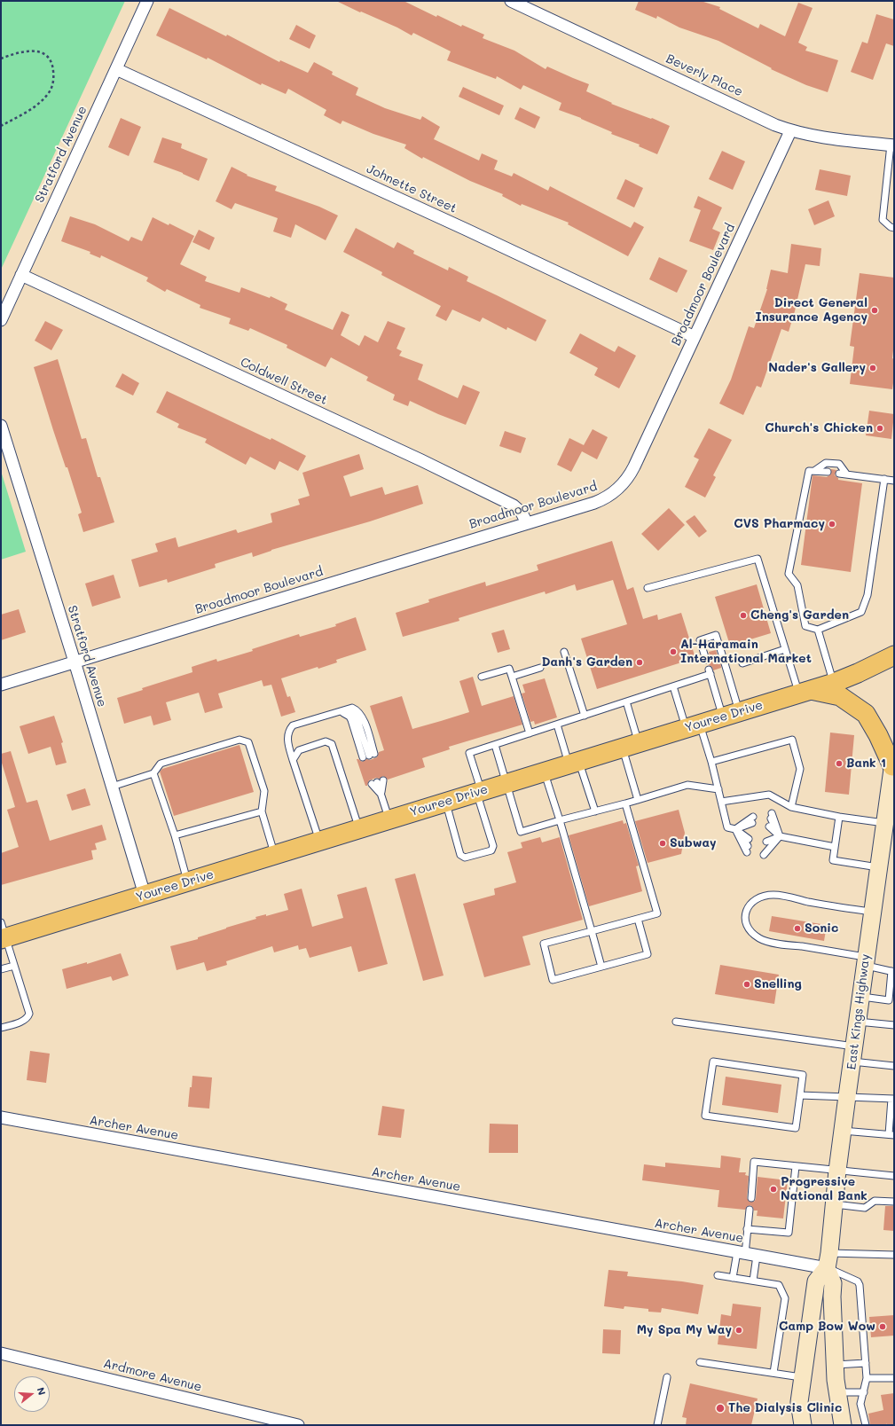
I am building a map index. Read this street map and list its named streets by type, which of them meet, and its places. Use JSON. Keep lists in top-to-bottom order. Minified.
{"streets":{"main road":["Youree Drive","East Kings Highway"],"street":["Beverly Place","Stratford Avenue","Johnette Street","Broadmoor Boulevard","Coldwell Street","Archer Avenue","Ardmore Avenue"]},"crossings":[["Beverly Place","Broadmoor Boulevard"],["Stratford Avenue","Johnette Street"],["Stratford Avenue","Broadmoor Boulevard"],["Stratford Avenue","Coldwell Street"],["Stratford Avenue","Youree Drive"],["Johnette Street","Broadmoor Boulevard"],["Broadmoor Boulevard","Coldwell Street"],["East Kings Highway","Archer Avenue"]],"places":["Direct General Insurance Agency","Nader's Gallery","Church's Chicken","CVS Pharmacy","Cheng's Garden","Al-Haramain International Market","Danh's Garden","Bank 1","Subway","Sonic","Snelling","Progressive National Bank","Camp Bow Wow","My Spa My Way","The Dialysis Clinic"],"north":"right"}
